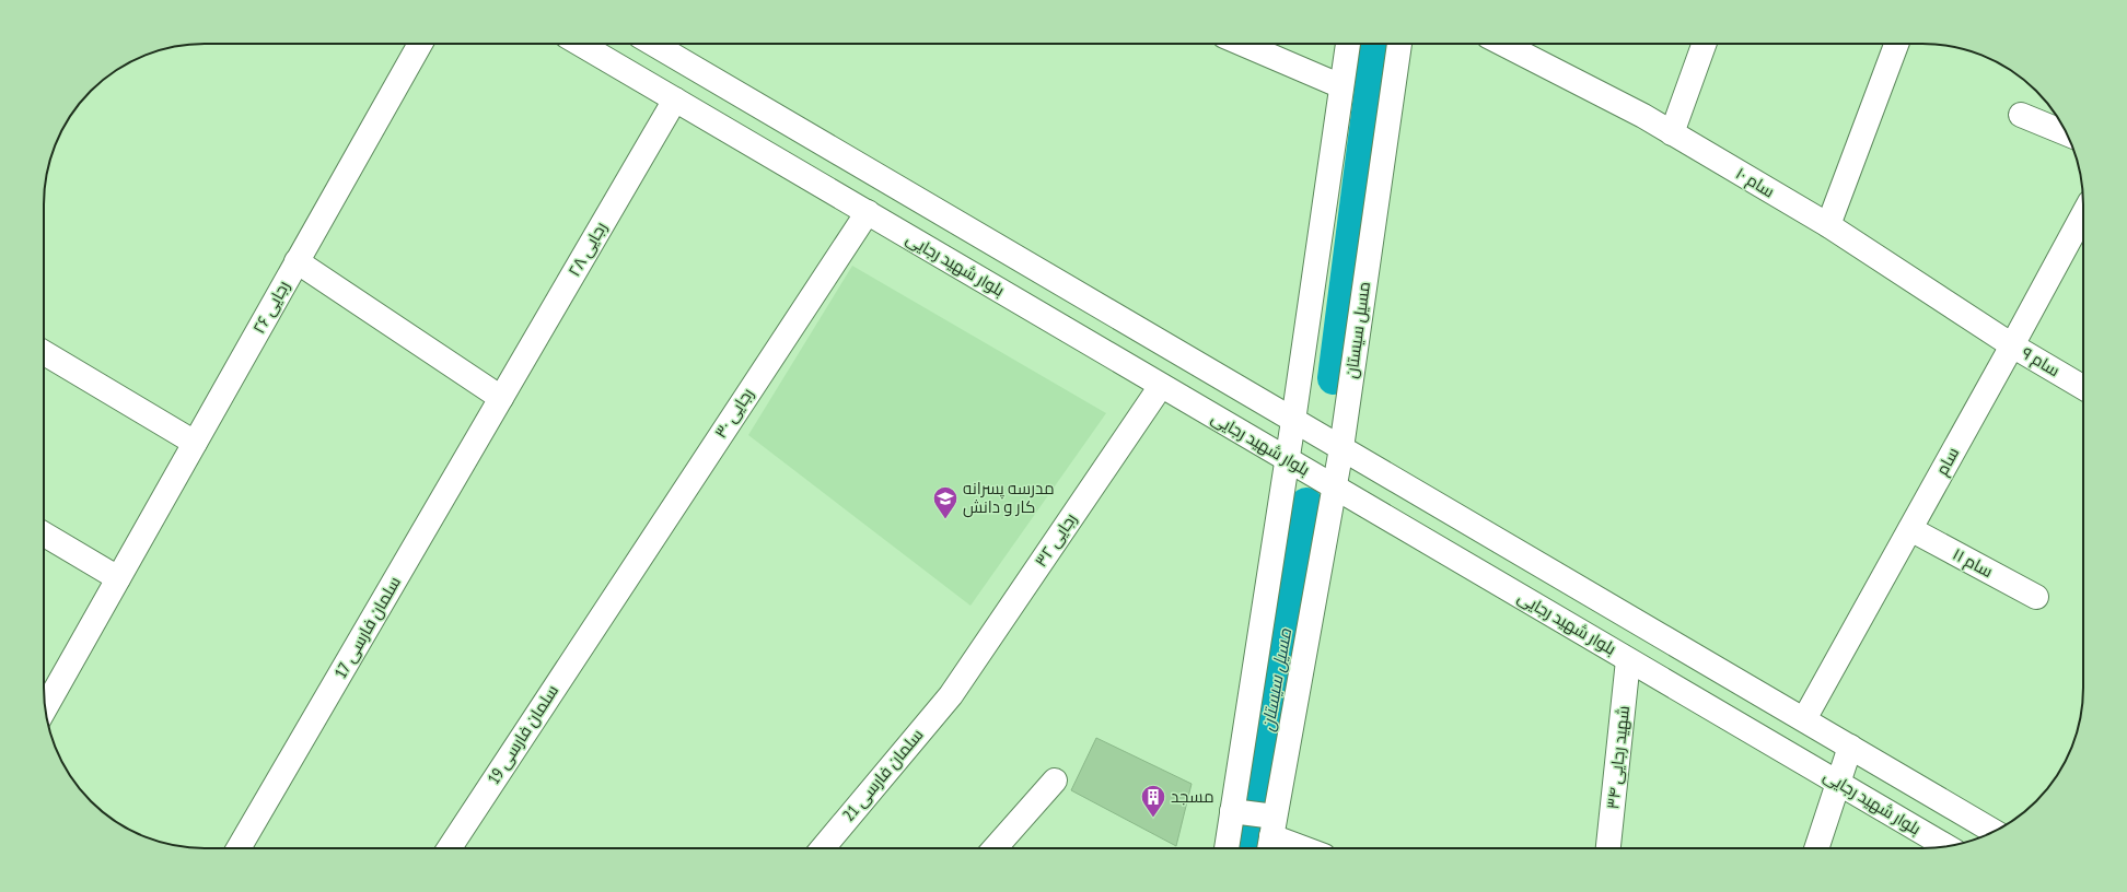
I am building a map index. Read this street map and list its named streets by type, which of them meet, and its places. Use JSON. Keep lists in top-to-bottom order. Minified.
{"streets":{"street":["سام ۱۰","رجایی ۲۸","بلوار شهید رجایی","رجایی ۲۶","مسیل سیستان","سام ۹","رجایی ۳۰","سام","رجایی ۳۲","سام ۱۱","سلمان فارسی 17","سلمان فارسی 19","شهید رجایی ۳۴","سلمان فارسی 21"]},"crossings":[["سام ۱۰","سام ۹"],["سام ۱۰","سام"],["رجایی ۲۸","بلوار شهید رجایی"],["رجایی ۲۸","سلمان فارسی 17"],["بلوار شهید رجایی","مسیل سیستان"],["بلوار شهید رجایی","رجایی ۳۰"],["بلوار شهید رجایی","سام"],["بلوار شهید رجایی","رجایی ۳۲"],["بلوار شهید رجایی","شهید رجایی ۳۴"],["سام ۹","سام"],["رجایی ۳۰","سلمان فارسی 19"],["سام","سام ۱۱"],["رجایی ۳۲","سلمان فارسی 21"]],"water":["مسیل سیستان"],"places":{"school or university":["مدرسه پسرانه کار و دانش"],"building":["مسجد"]}}
